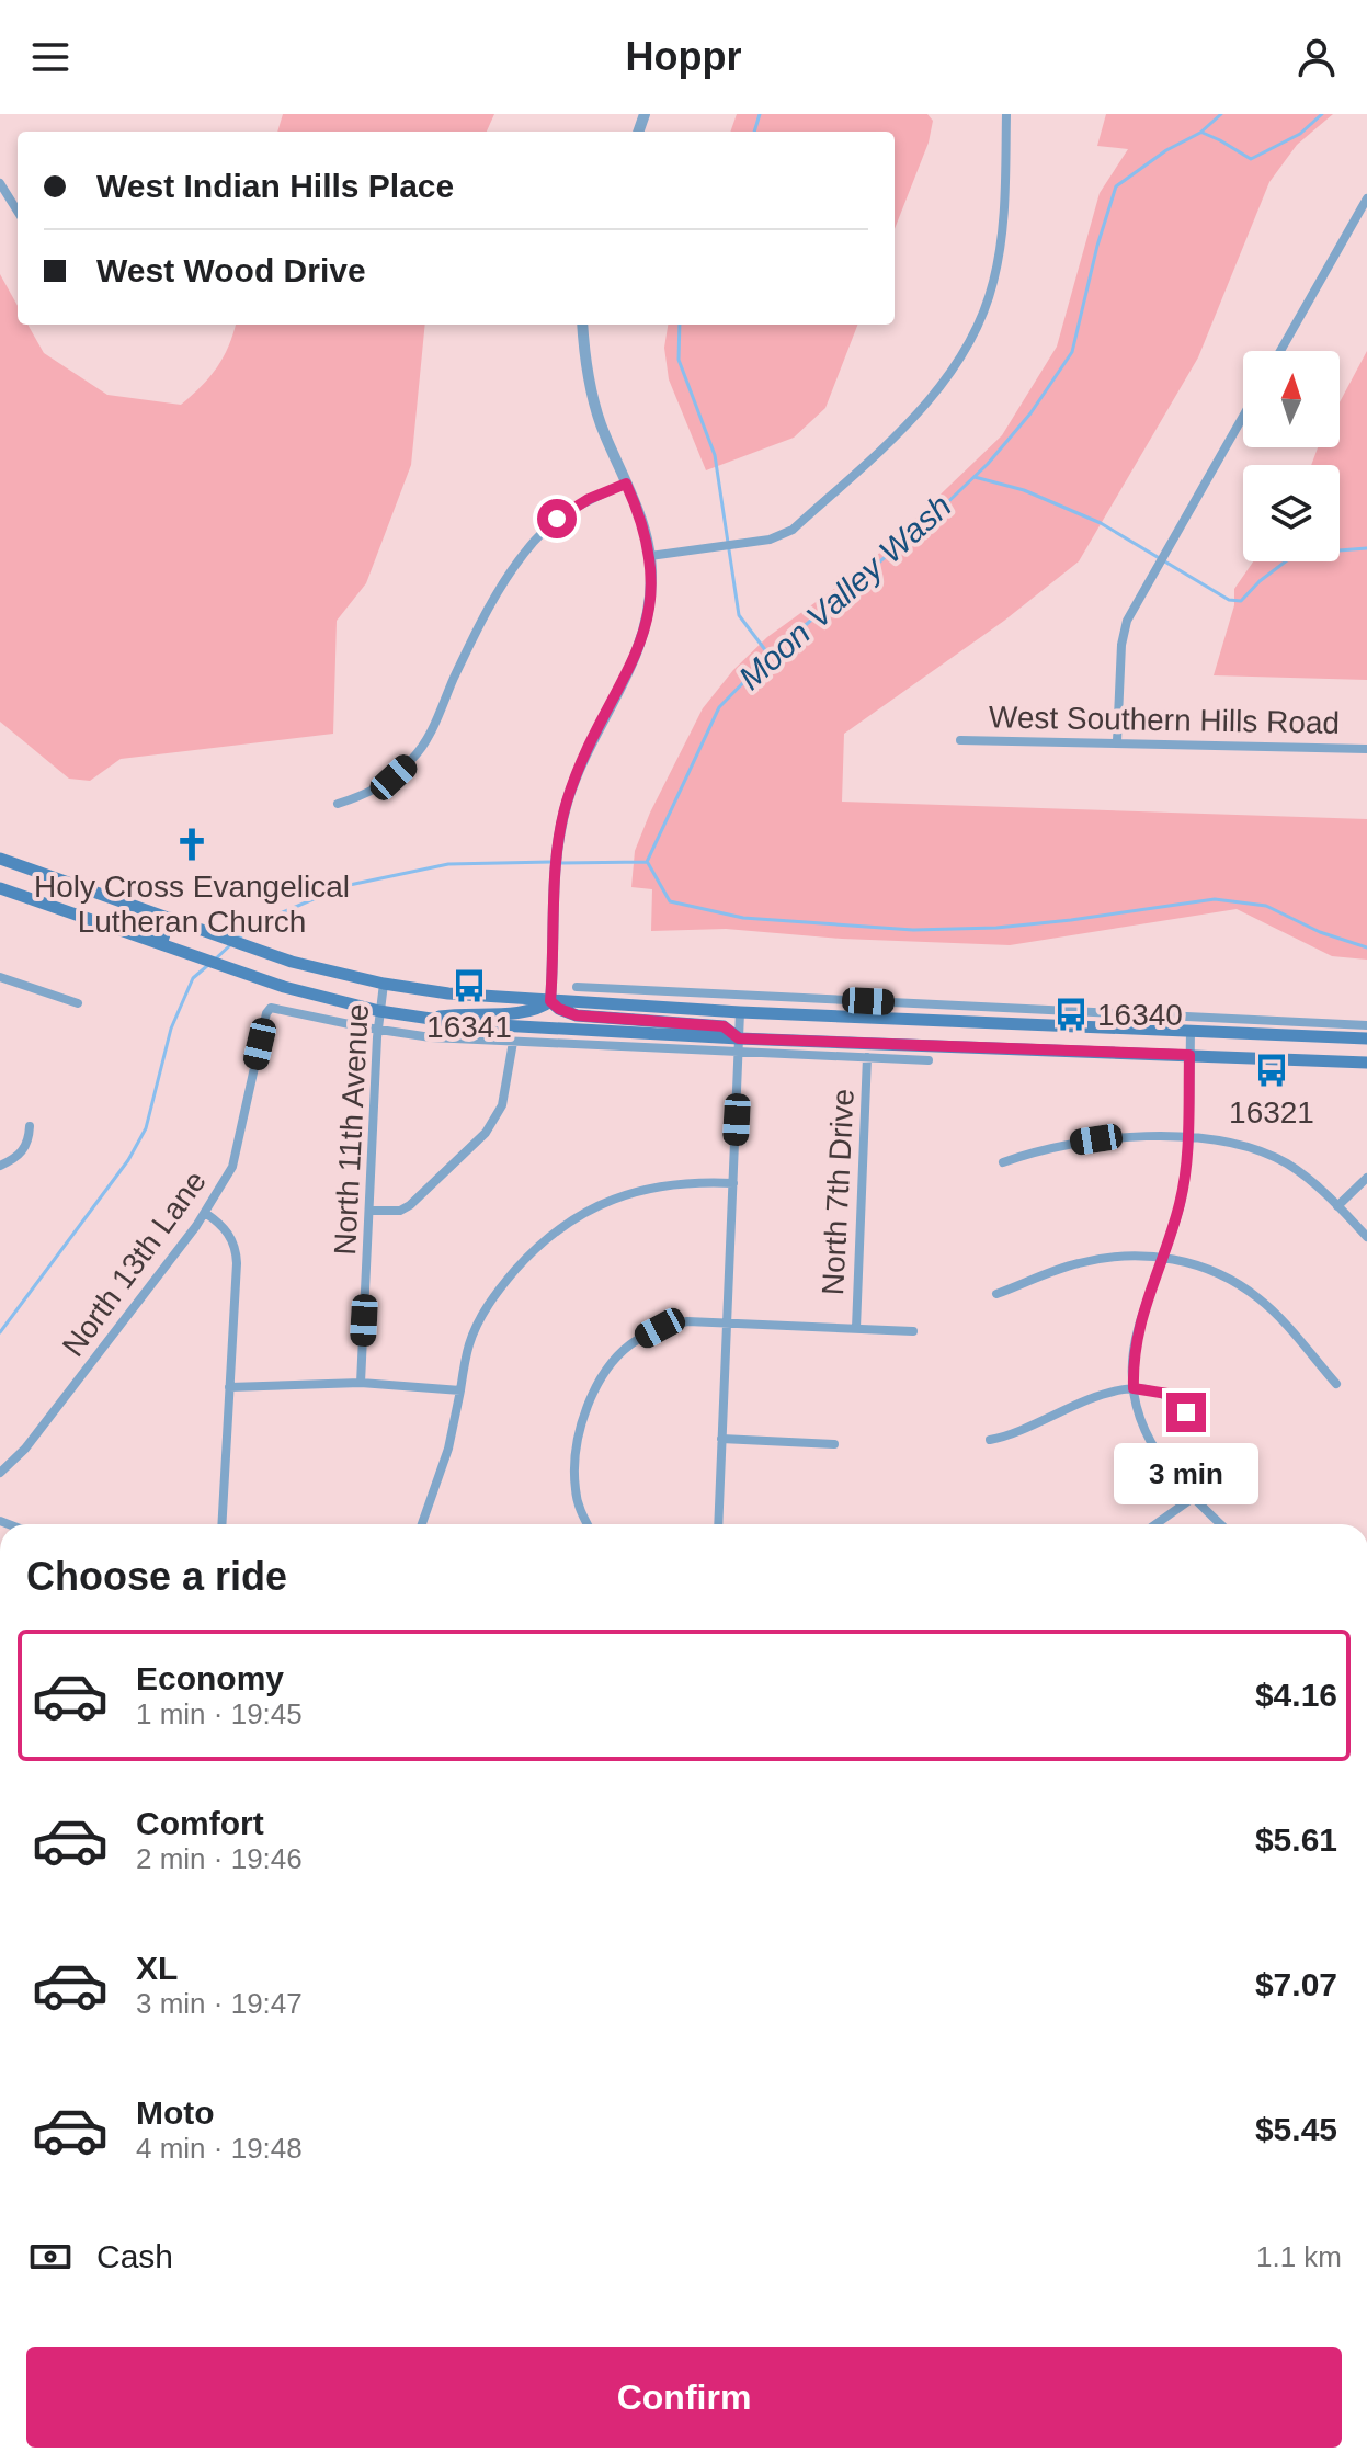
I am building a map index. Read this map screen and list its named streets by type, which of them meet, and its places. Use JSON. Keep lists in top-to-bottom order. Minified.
{"streets":{"street":["West Southern Hills Road","North 11th Avenue","North 7th Drive","North 13th Lane"]},"crossings":[["North 11th Avenue","North 13th Lane"]],"water":["Moon Valley Wash"],"places":{"church":["Holy Cross Evangelical Lutheran Church"],"bus stop":["16341","16340","16321"]},"north":"top","page":{"header":"Hoppr","banner":["West Indian Hills Place","West Wood Drive"],"bubble":"3 min","heading":"Choose a ride","list":[{"name":"Economy","note":"1 min · 19:45","value":"$4.16"},{"name":"Comfort","note":"2 min · 19:46","value":"$5.61"},{"name":"XL","note":"3 min · 19:47","value":"$7.07"},{"name":"Moto","note":"4 min · 19:48","value":"$5.45"}],"pay":["Cash","1.1 km"],"buttons":"Confirm"}}
